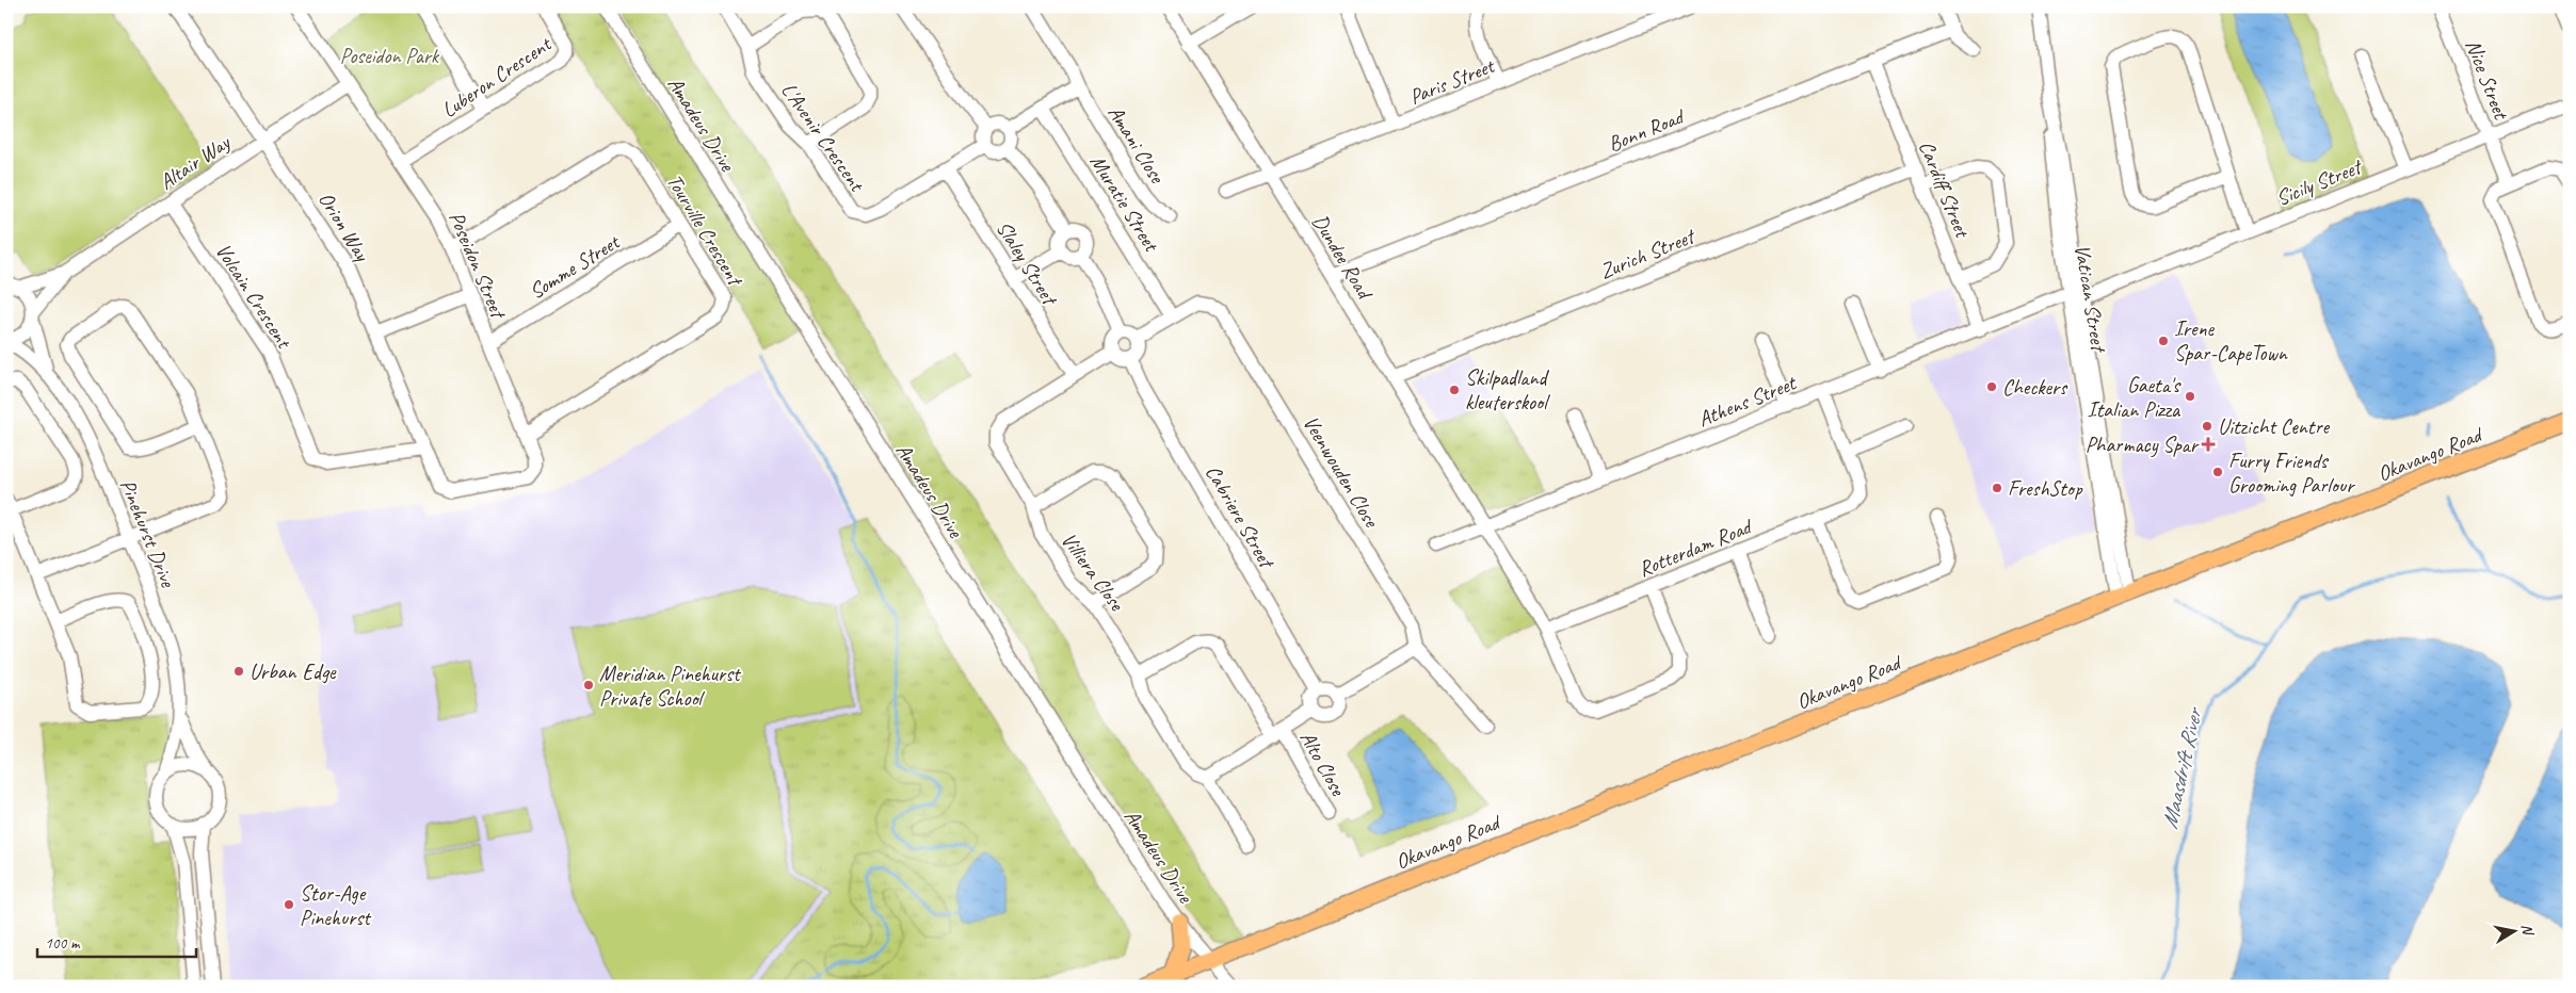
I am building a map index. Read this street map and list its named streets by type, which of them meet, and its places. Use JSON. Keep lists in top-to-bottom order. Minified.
{"streets":{"main road":["Okavango Road"],"street":["Luberon Crescent","Nice Street","Paris Street","Amadeus Drive","Bonn Road","L'Avenir Crescent","Amani Close","Altair Way","Sicily Street","Cardiff Street","Muratie Street","Orion Way","Tourville Crescent","Zurich Street","Dundee Road","Slaley Street","Poseidon Street","Somme Street","Volcain Crescent","Vatican Street","Athens Street","Veenwouden Close","Cabriere Street","Pinehurst Drive","Rotterdam Road","Villiera Close","Alto Close"]},"crossings":[["Luberon Crescent","Poseidon Street"],["Nice Street","Sicily Street"],["Paris Street","Dundee Road"],["Amadeus Drive","Okavango Road"],["Bonn Road","Cardiff Street"],["Bonn Road","Dundee Road"],["L'Avenir Crescent","Slaley Street"],["Altair Way","Orion Way"],["Altair Way","Poseidon Street"],["Altair Way","Volcain Crescent"],["Altair Way","Pinehurst Drive"],["Sicily Street","Vatican Street"],["Sicily Street","Athens Street"],["Cardiff Street","Zurich Street"],["Cardiff Street","Athens Street"],["Muratie Street","Veenwouden Close"],["Orion Way","Poseidon Street"],["Orion Way","Volcain Crescent"],["Tourville Crescent","Poseidon Street"],["Tourville Crescent","Somme Street"],["Zurich Street","Dundee Road"],["Dundee Road","Athens Street"],["Slaley Street","Villiera Close"],["Poseidon Street","Somme Street"],["Vatican Street","Athens Street"],["Vatican Street","Okavango Road"],["Athens Street","Rotterdam Road"],["Veenwouden Close","Cabriere Street"],["Veenwouden Close","Villiera Close"],["Cabriere Street","Villiera Close"],["Villiera Close","Alto Close"]],"water":["Maasdrift River"],"parks":["Poseidon Park"],"places":{"other":["Irene Spar-CapeTown","Checkers","Skilpadland kleuterskool","Gaeta's Italian Pizza","Uitzicht Centre","Furry Friends Grooming Parlour","FreshStop","Urban Edge","Meridian Pinehurst Private School","Stor-Age Pinehurst"],"health":["Pharmacy Spar"]},"scale_bar":"100 m","north":"right"}
